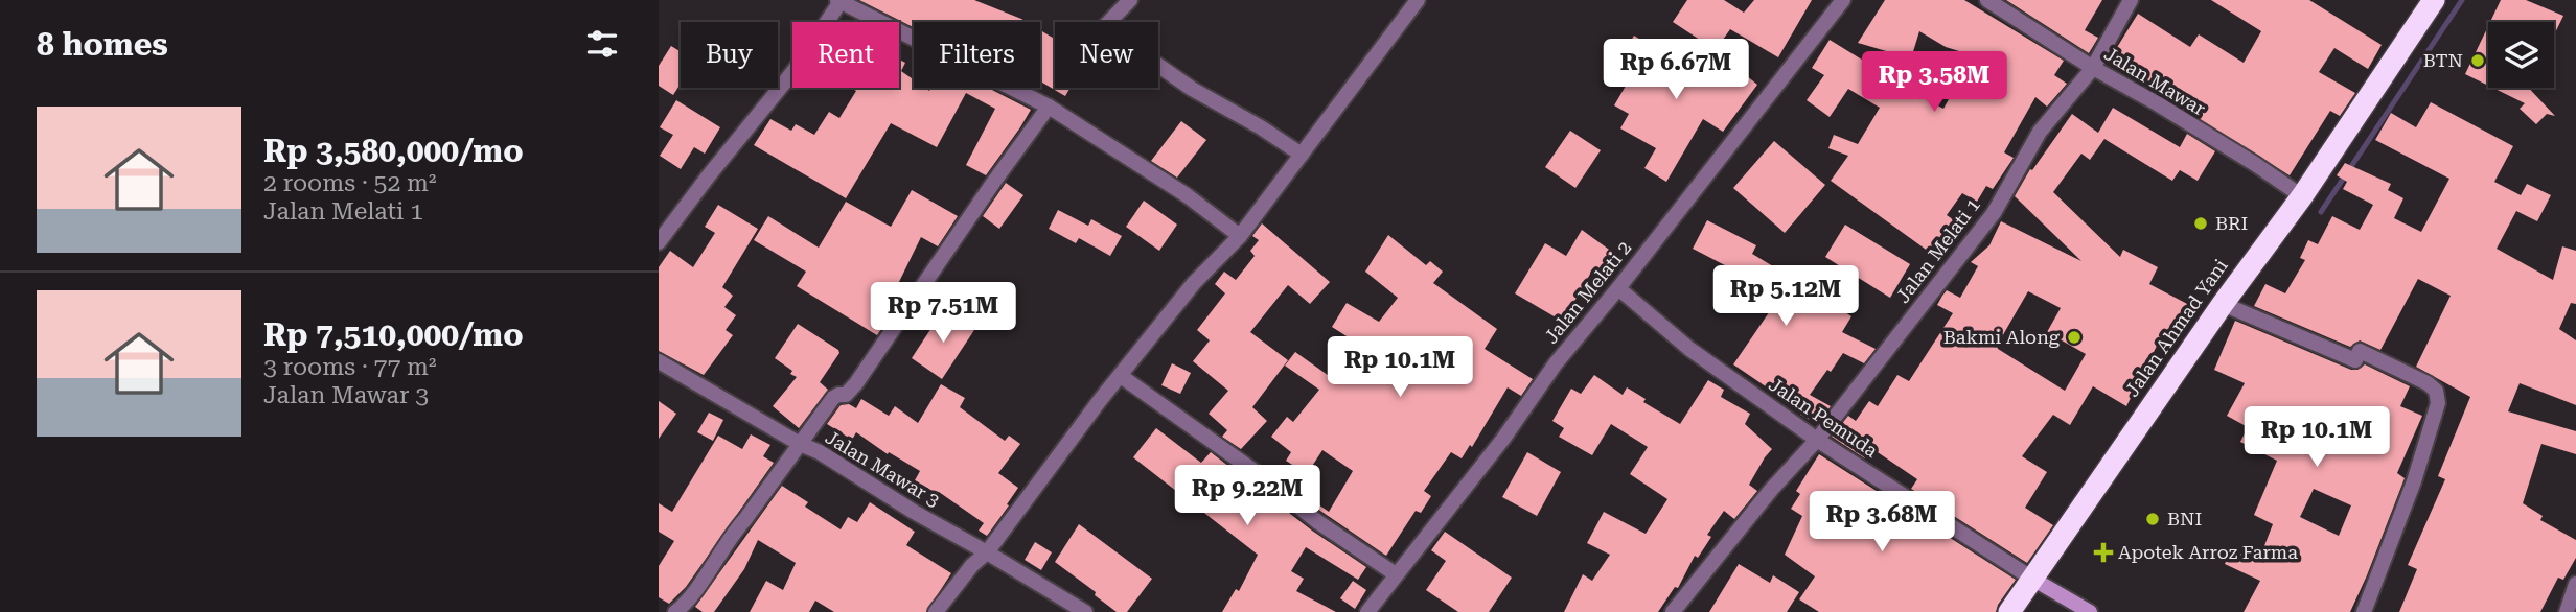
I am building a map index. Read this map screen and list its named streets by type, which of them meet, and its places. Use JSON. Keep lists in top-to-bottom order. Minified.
{"streets":{"highway":["Jalan Ahmad Yani"],"street":["Jalan Mawar","Jalan Melati 1","Jalan Melati 2","Jalan Pemuda","Jalan Mawar 3"]},"crossings":[["Jalan Mawar","Jalan Melati 1"],["Jalan Mawar","Jalan Ahmad Yani"],["Jalan Melati 1","Jalan Pemuda"],["Jalan Melati 2","Jalan Pemuda"],["Jalan Ahmad Yani","Jalan Pemuda"]],"places":{"other":["BTN","BRI","Bakmi Along","BNI"],"health":["Apotek Arroz Farma"]},"page":{"heading":"8 homes","chip":["Buy","Rent","Filters","New"],"price":["Rp 6.67M","Rp 3.58M","Rp 5.12M","Rp 7.51M","Rp 10.1M","Rp 10.1M","Rp 9.22M","Rp 3.68M"],"list":[{"name":"Rp 3,580,000/mo","note":"2 rooms · 52 m² · Jalan Melati 1"},{"name":"Rp 7,510,000/mo","note":"3 rooms · 77 m² · Jalan Mawar 3"}]}}
